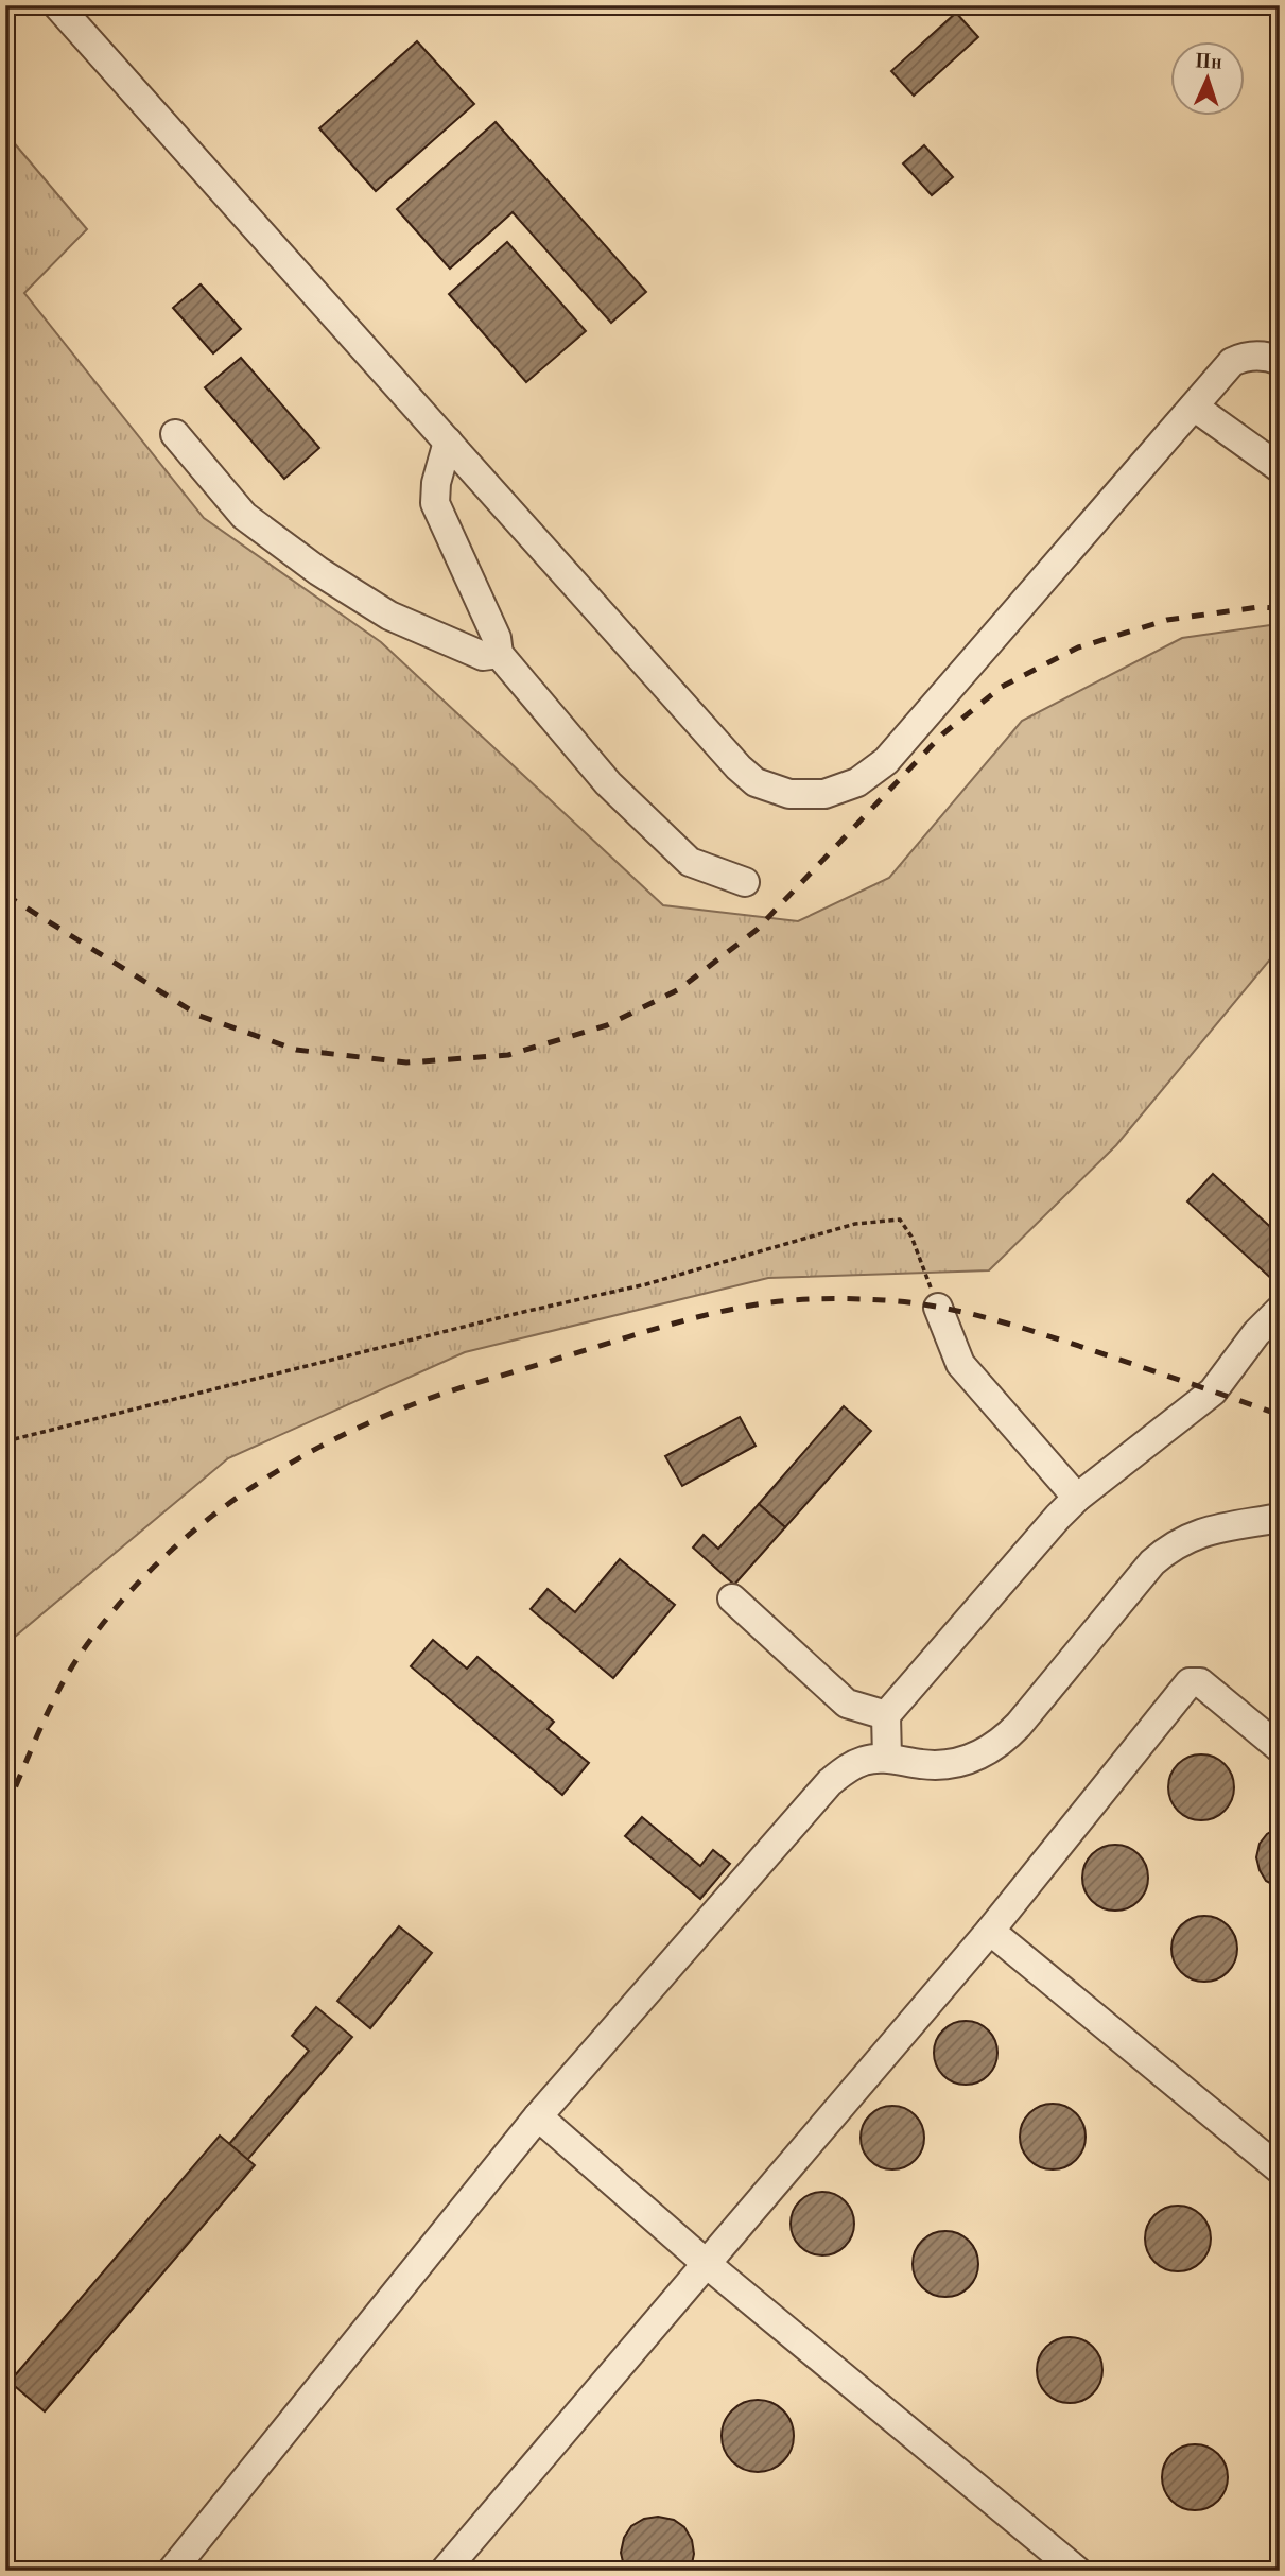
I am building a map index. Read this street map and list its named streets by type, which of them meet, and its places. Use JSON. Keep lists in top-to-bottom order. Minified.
{"north":"top"}
